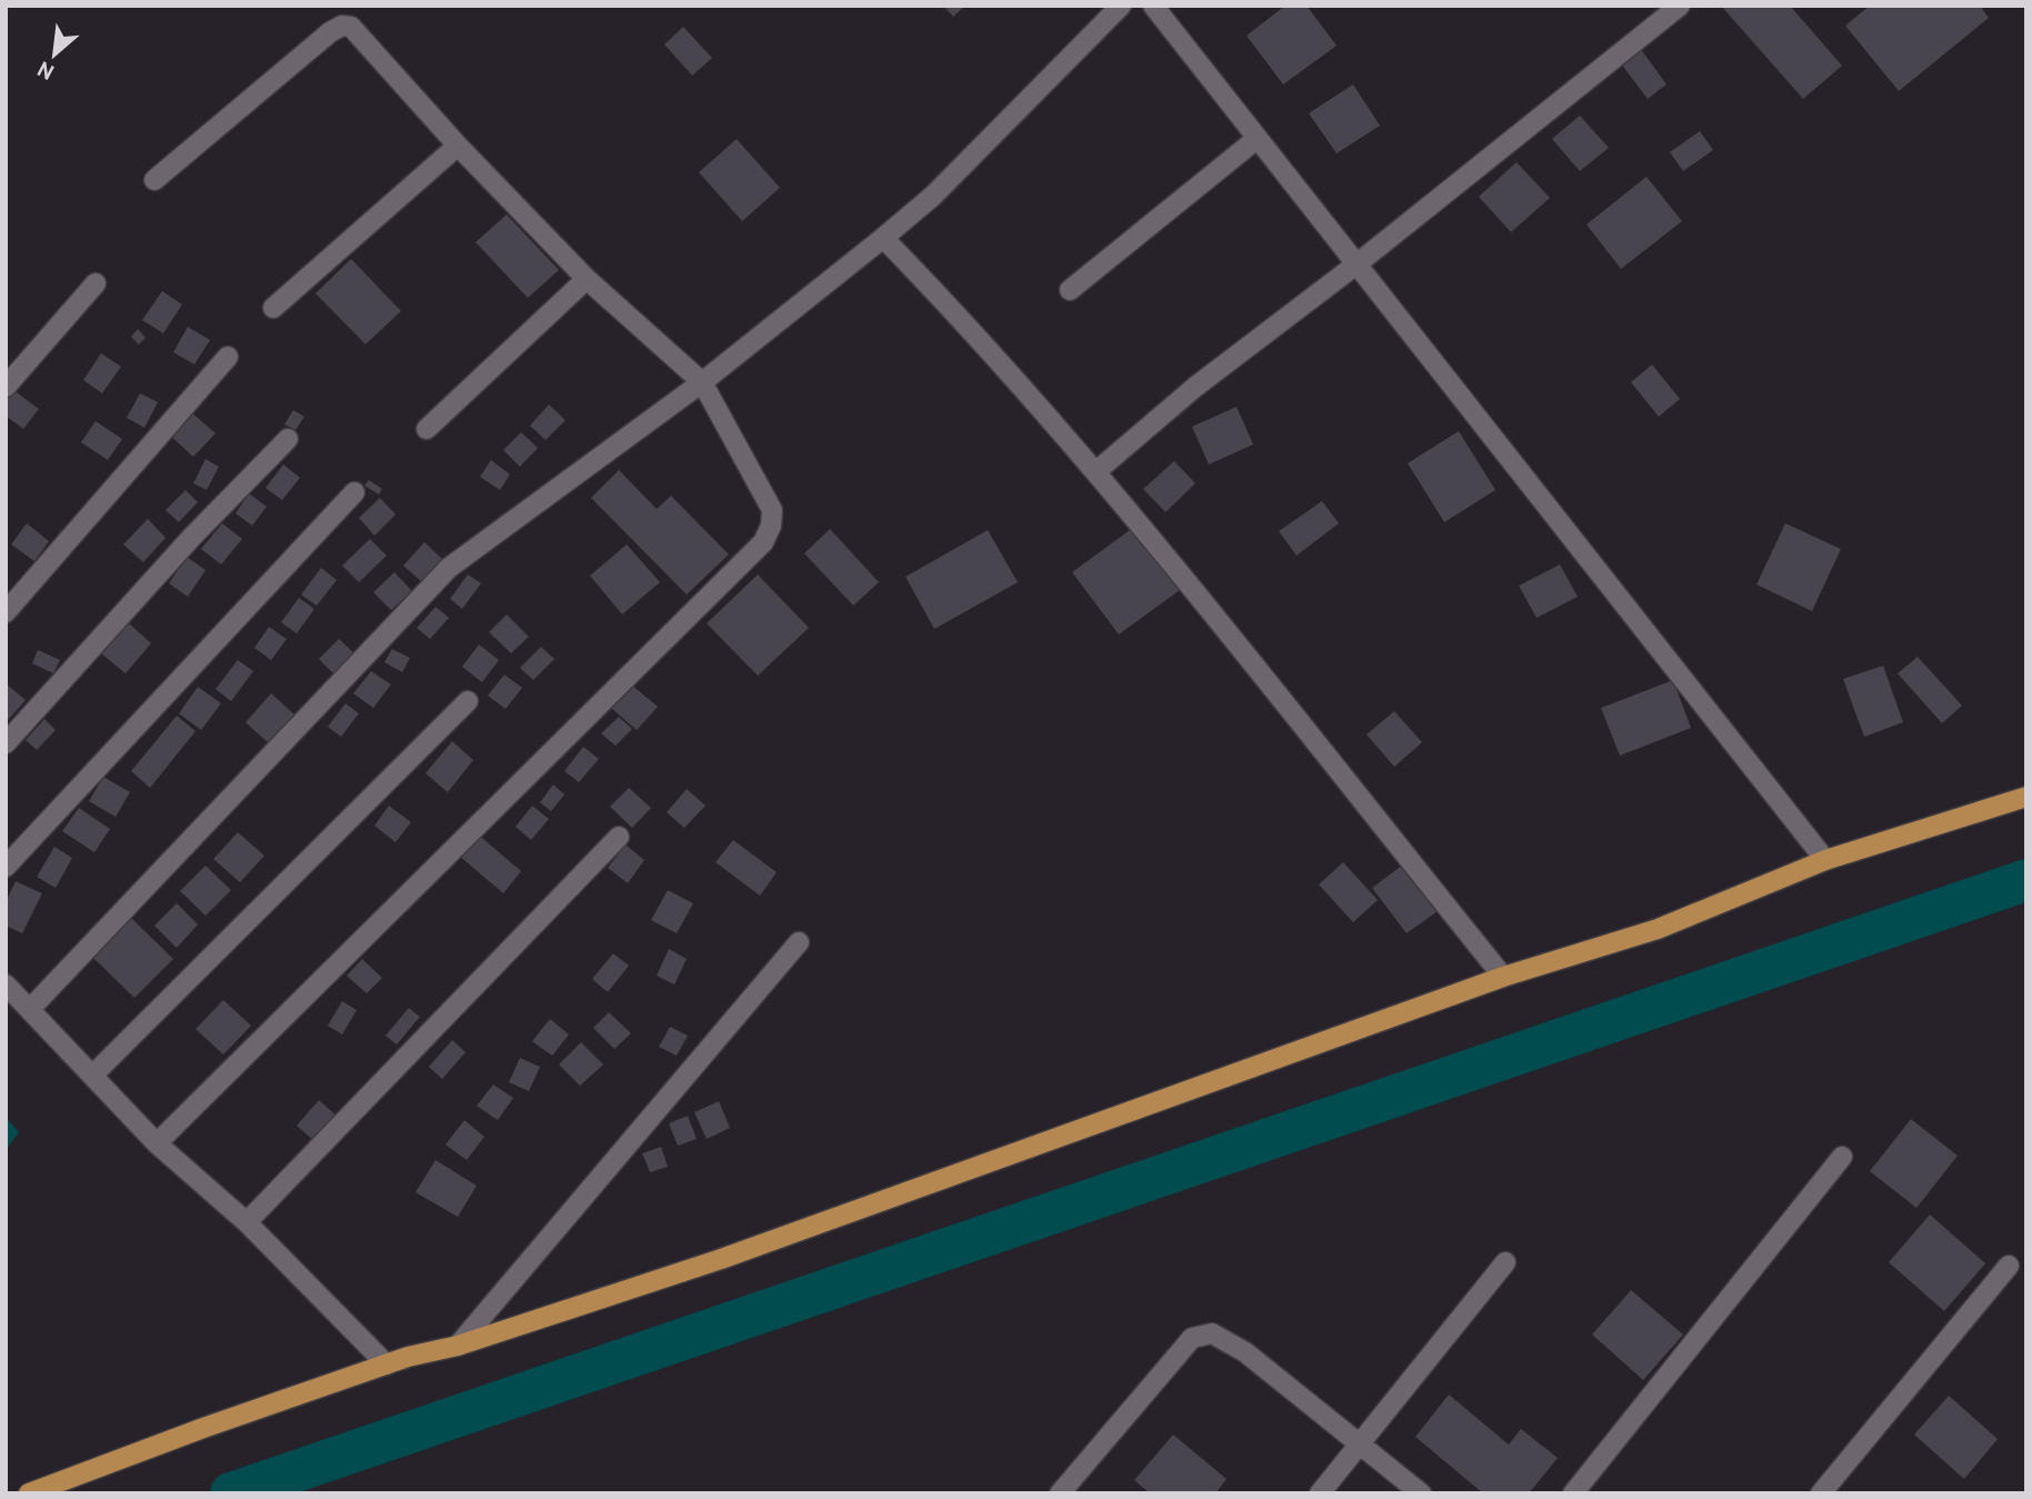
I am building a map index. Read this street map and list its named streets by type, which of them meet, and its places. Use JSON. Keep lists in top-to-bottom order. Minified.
{"north":"bottom left"}
